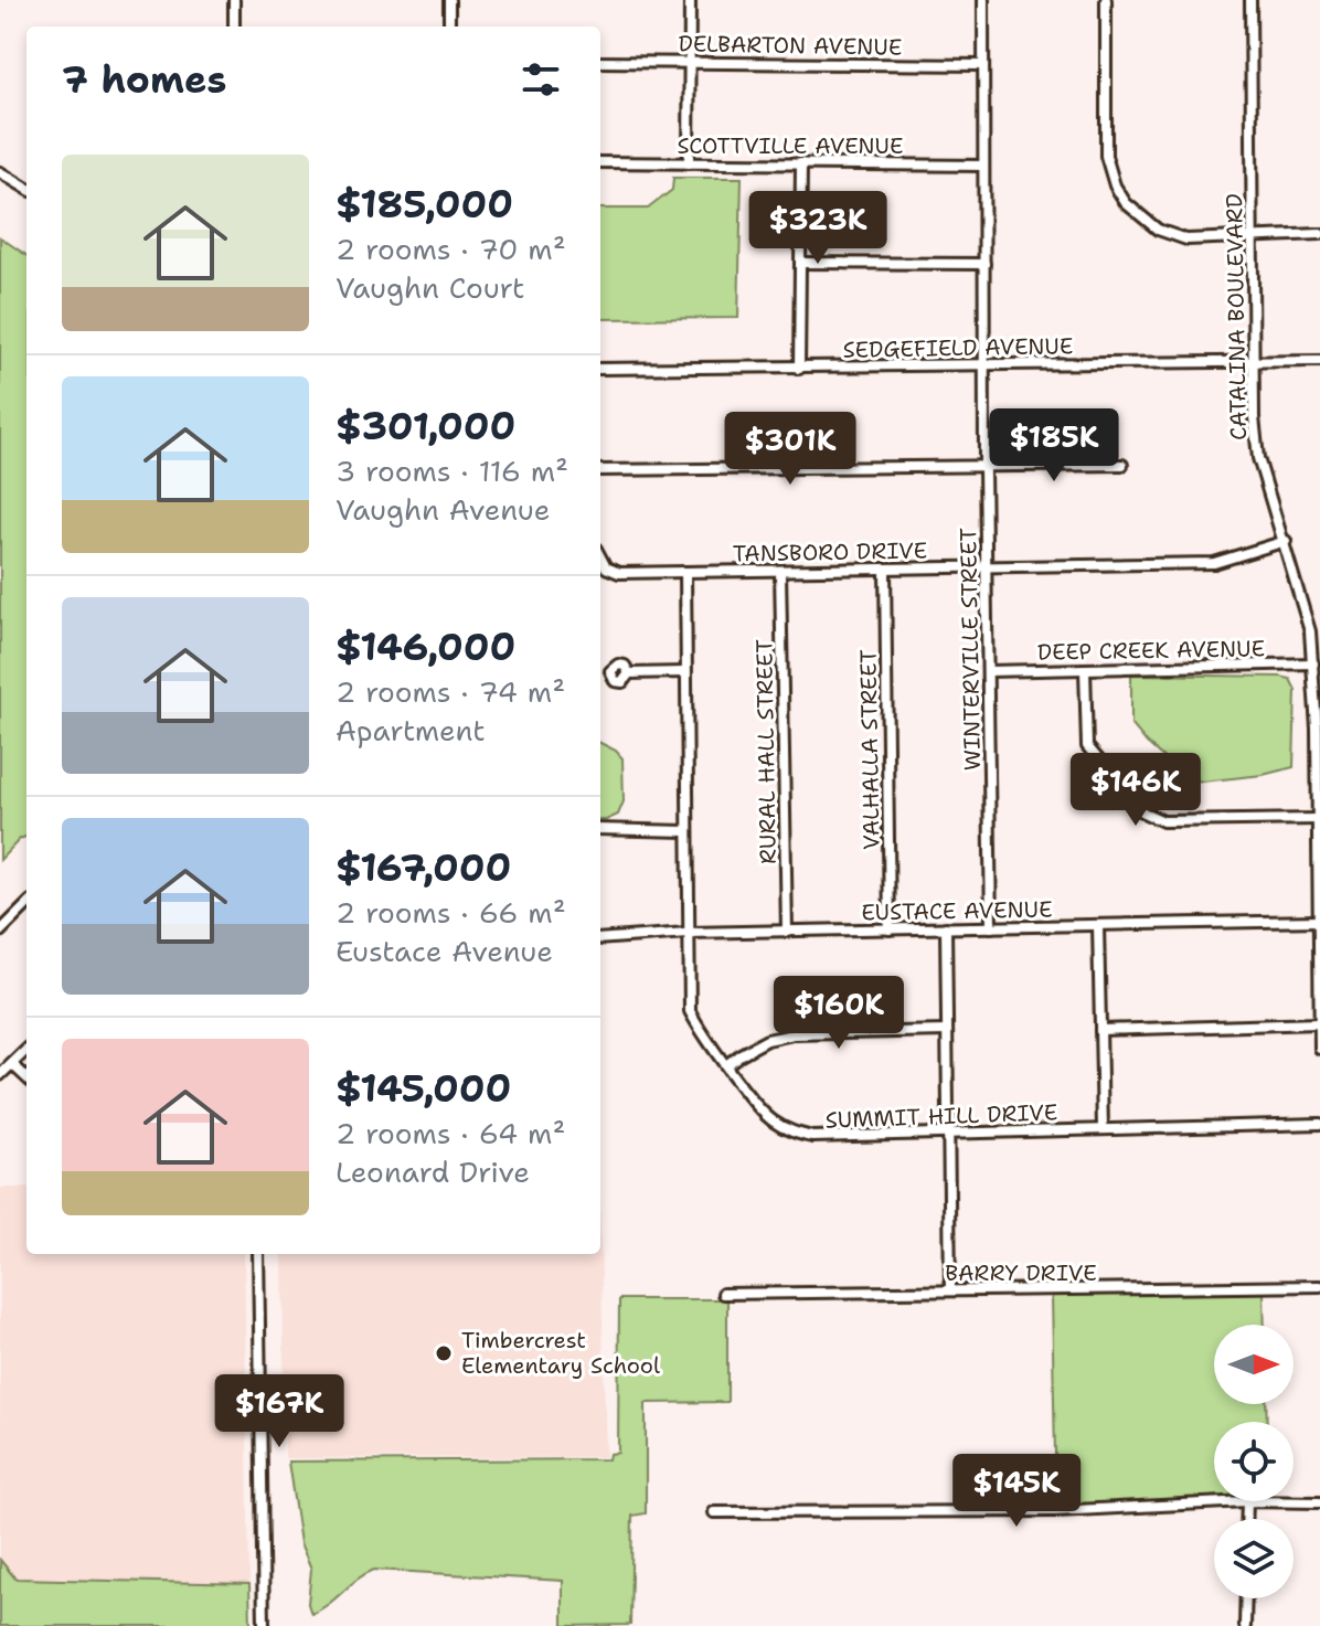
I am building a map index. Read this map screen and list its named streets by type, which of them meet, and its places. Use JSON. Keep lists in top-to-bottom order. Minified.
{"streets":{"street":["DELBARTON AVENUE","SCOTTVILLE AVENUE","CATALINA BOULEVARD","SEDGEFIELD AVENUE","TANSBORO DRIVE","WINTERVILLE STREET","DEEP CREEK AVENUE","VALHALLA STREET","RURAL HALL STREET","EUSTACE AVENUE","SUMMIT HILL DRIVE","BARRY DRIVE"]},"crossings":[["DELBARTON AVENUE","WINTERVILLE STREET"],["SCOTTVILLE AVENUE","WINTERVILLE STREET"],["CATALINA BOULEVARD","SEDGEFIELD AVENUE"],["CATALINA BOULEVARD","TANSBORO DRIVE"],["CATALINA BOULEVARD","DEEP CREEK AVENUE"],["CATALINA BOULEVARD","EUSTACE AVENUE"],["SEDGEFIELD AVENUE","WINTERVILLE STREET"],["TANSBORO DRIVE","WINTERVILLE STREET"],["TANSBORO DRIVE","VALHALLA STREET"],["TANSBORO DRIVE","RURAL HALL STREET"],["TANSBORO DRIVE","SUMMIT HILL DRIVE"],["WINTERVILLE STREET","DEEP CREEK AVENUE"],["WINTERVILLE STREET","EUSTACE AVENUE"],["VALHALLA STREET","EUSTACE AVENUE"],["RURAL HALL STREET","EUSTACE AVENUE"],["EUSTACE AVENUE","SUMMIT HILL DRIVE"]],"places":["Timbercrest Elementary School"],"north":"right","page":{"heading":"7 homes","list":[{"name":"$185,000","note":"2 rooms · 70 m² · Vaughn Court"},{"name":"$301,000","note":"3 rooms · 116 m² · Vaughn Avenue"},{"name":"$146,000","note":"2 rooms · 74 m² · Apartment"},{"name":"$167,000","note":"2 rooms · 66 m² · Eustace Avenue"},{"name":"$145,000","note":"2 rooms · 64 m² · Leonard Drive"}],"price":["$323K","$185K","$301K","$146K","$160K","$167K","$145K"]}}
